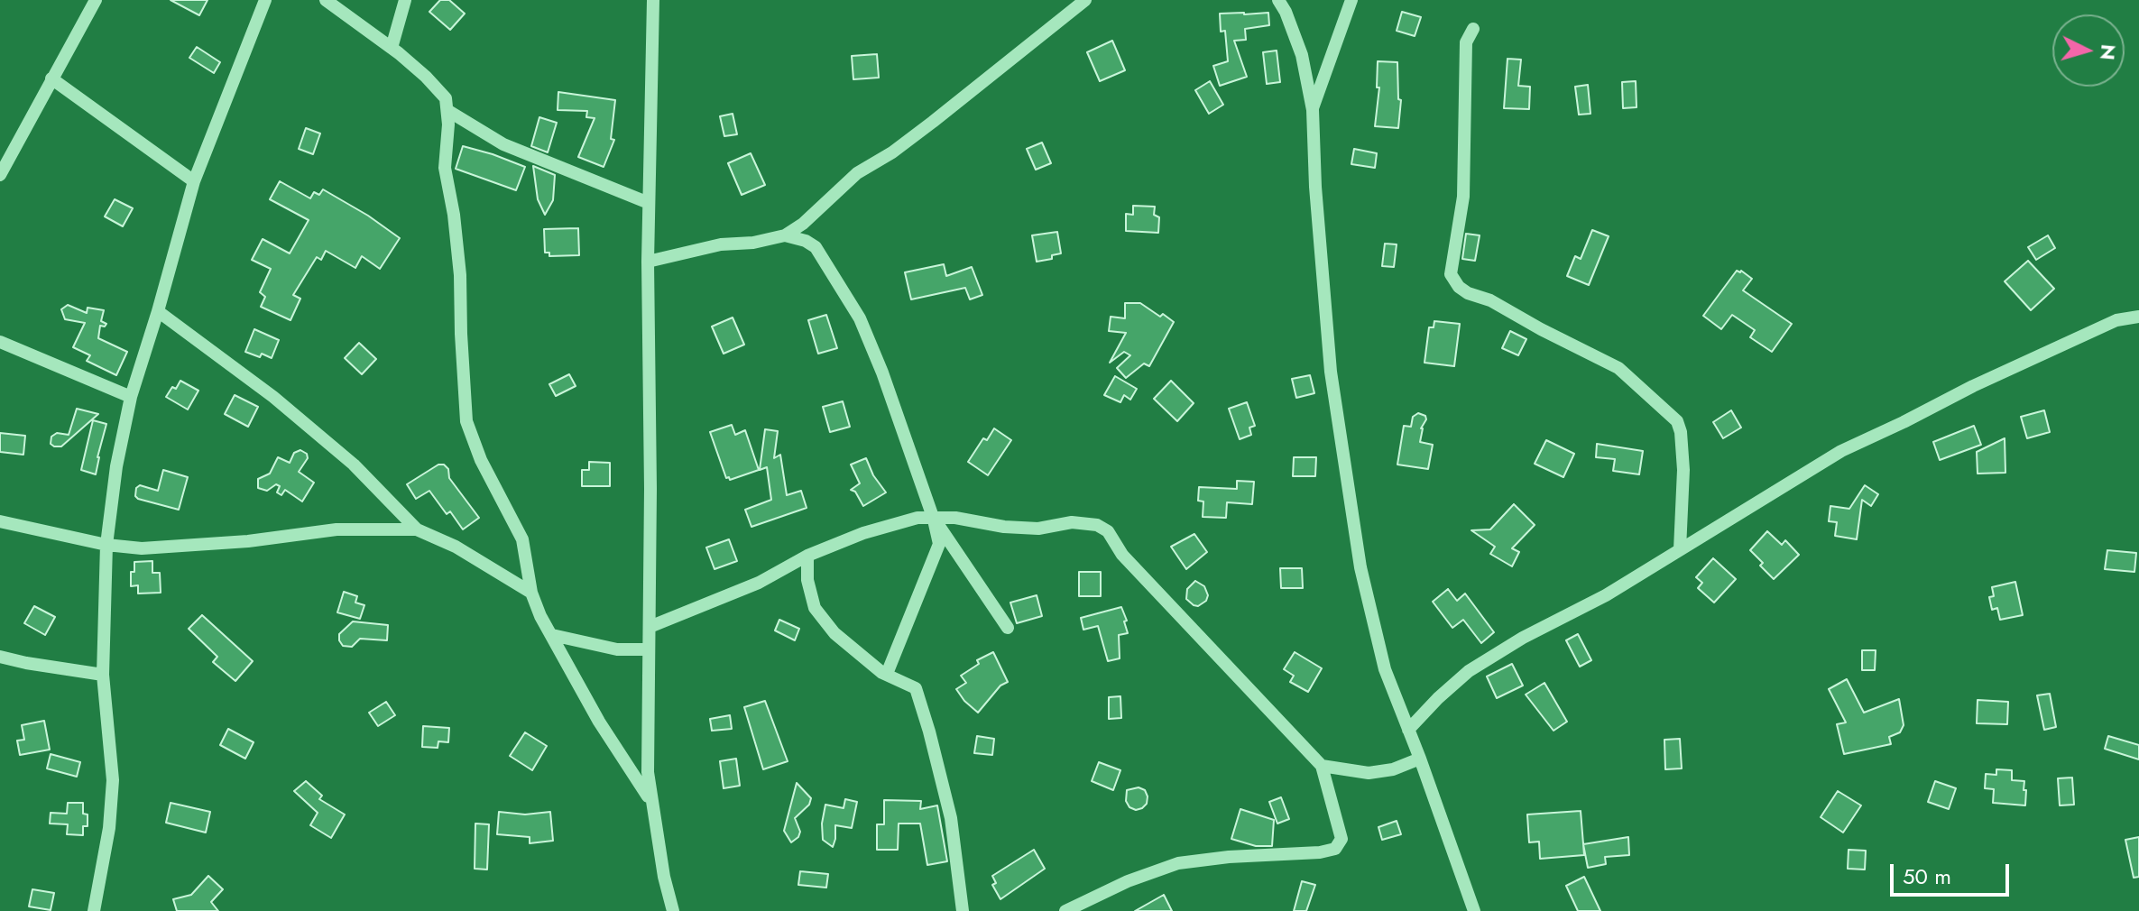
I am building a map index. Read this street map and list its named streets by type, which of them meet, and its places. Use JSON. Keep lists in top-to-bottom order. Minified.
{"scale_bar":"50 m","north":"right"}
